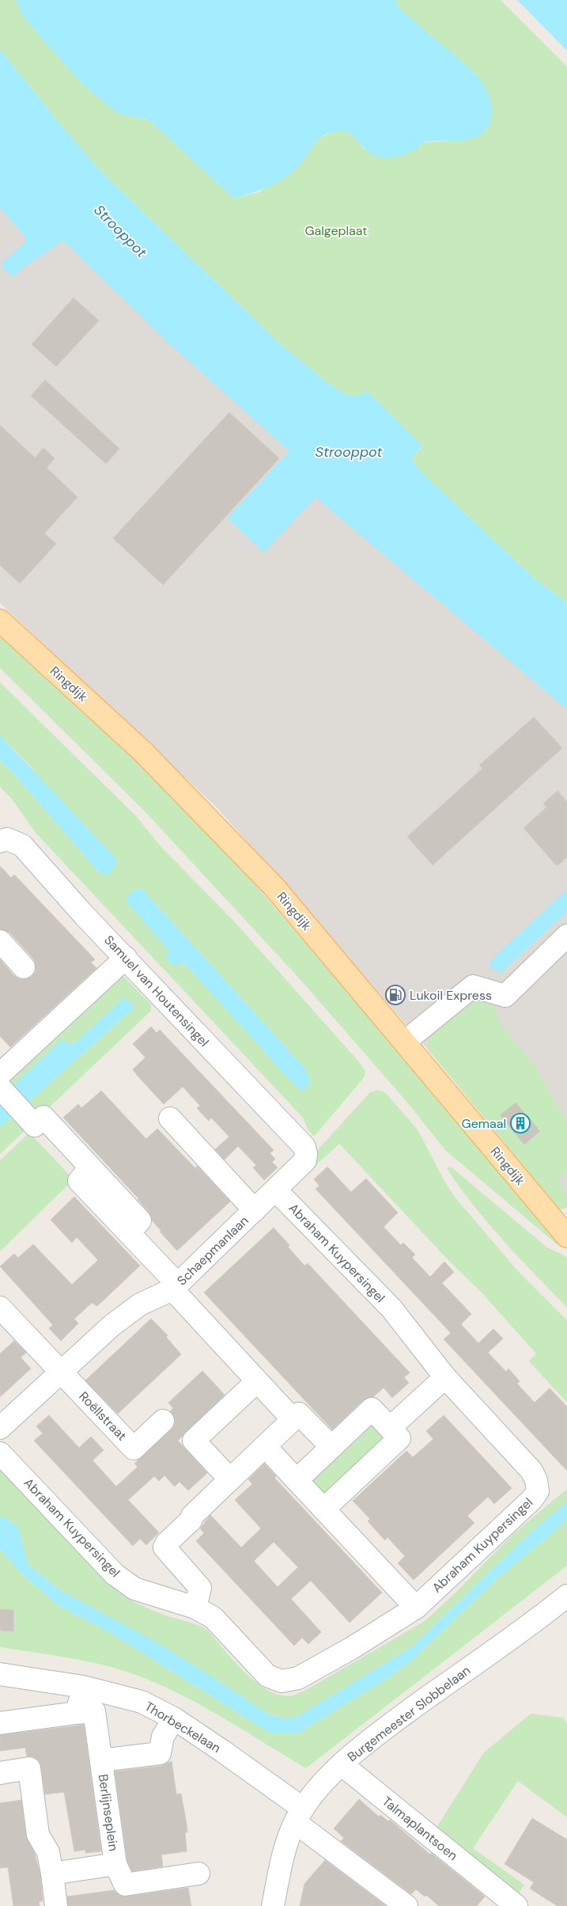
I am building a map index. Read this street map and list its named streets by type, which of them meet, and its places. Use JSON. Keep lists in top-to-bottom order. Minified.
{"streets":{"main road":["Ringdijk"],"street":["Samuel van Houtensingel","Schaepmanlaan","Abraham Kuypersingel","Roëllstraat","Burgemeester Slobbelaan","Thorbeckelaan","Berlijnseplein","Talmaplantsoen"]},"crossings":[["Samuel van Houtensingel","Schaepmanlaan"],["Schaepmanlaan","Abraham Kuypersingel"],["Schaepmanlaan","Roëllstraat"],["Burgemeester Slobbelaan","Thorbeckelaan"],["Burgemeester Slobbelaan","Talmaplantsoen"],["Thorbeckelaan","Berlijnseplein"]],"water":["Strooppot"],"parks":["Galgeplaat"],"places":{"fuel station":["Lukoil Express"],"building":["Gemaal"]}}
